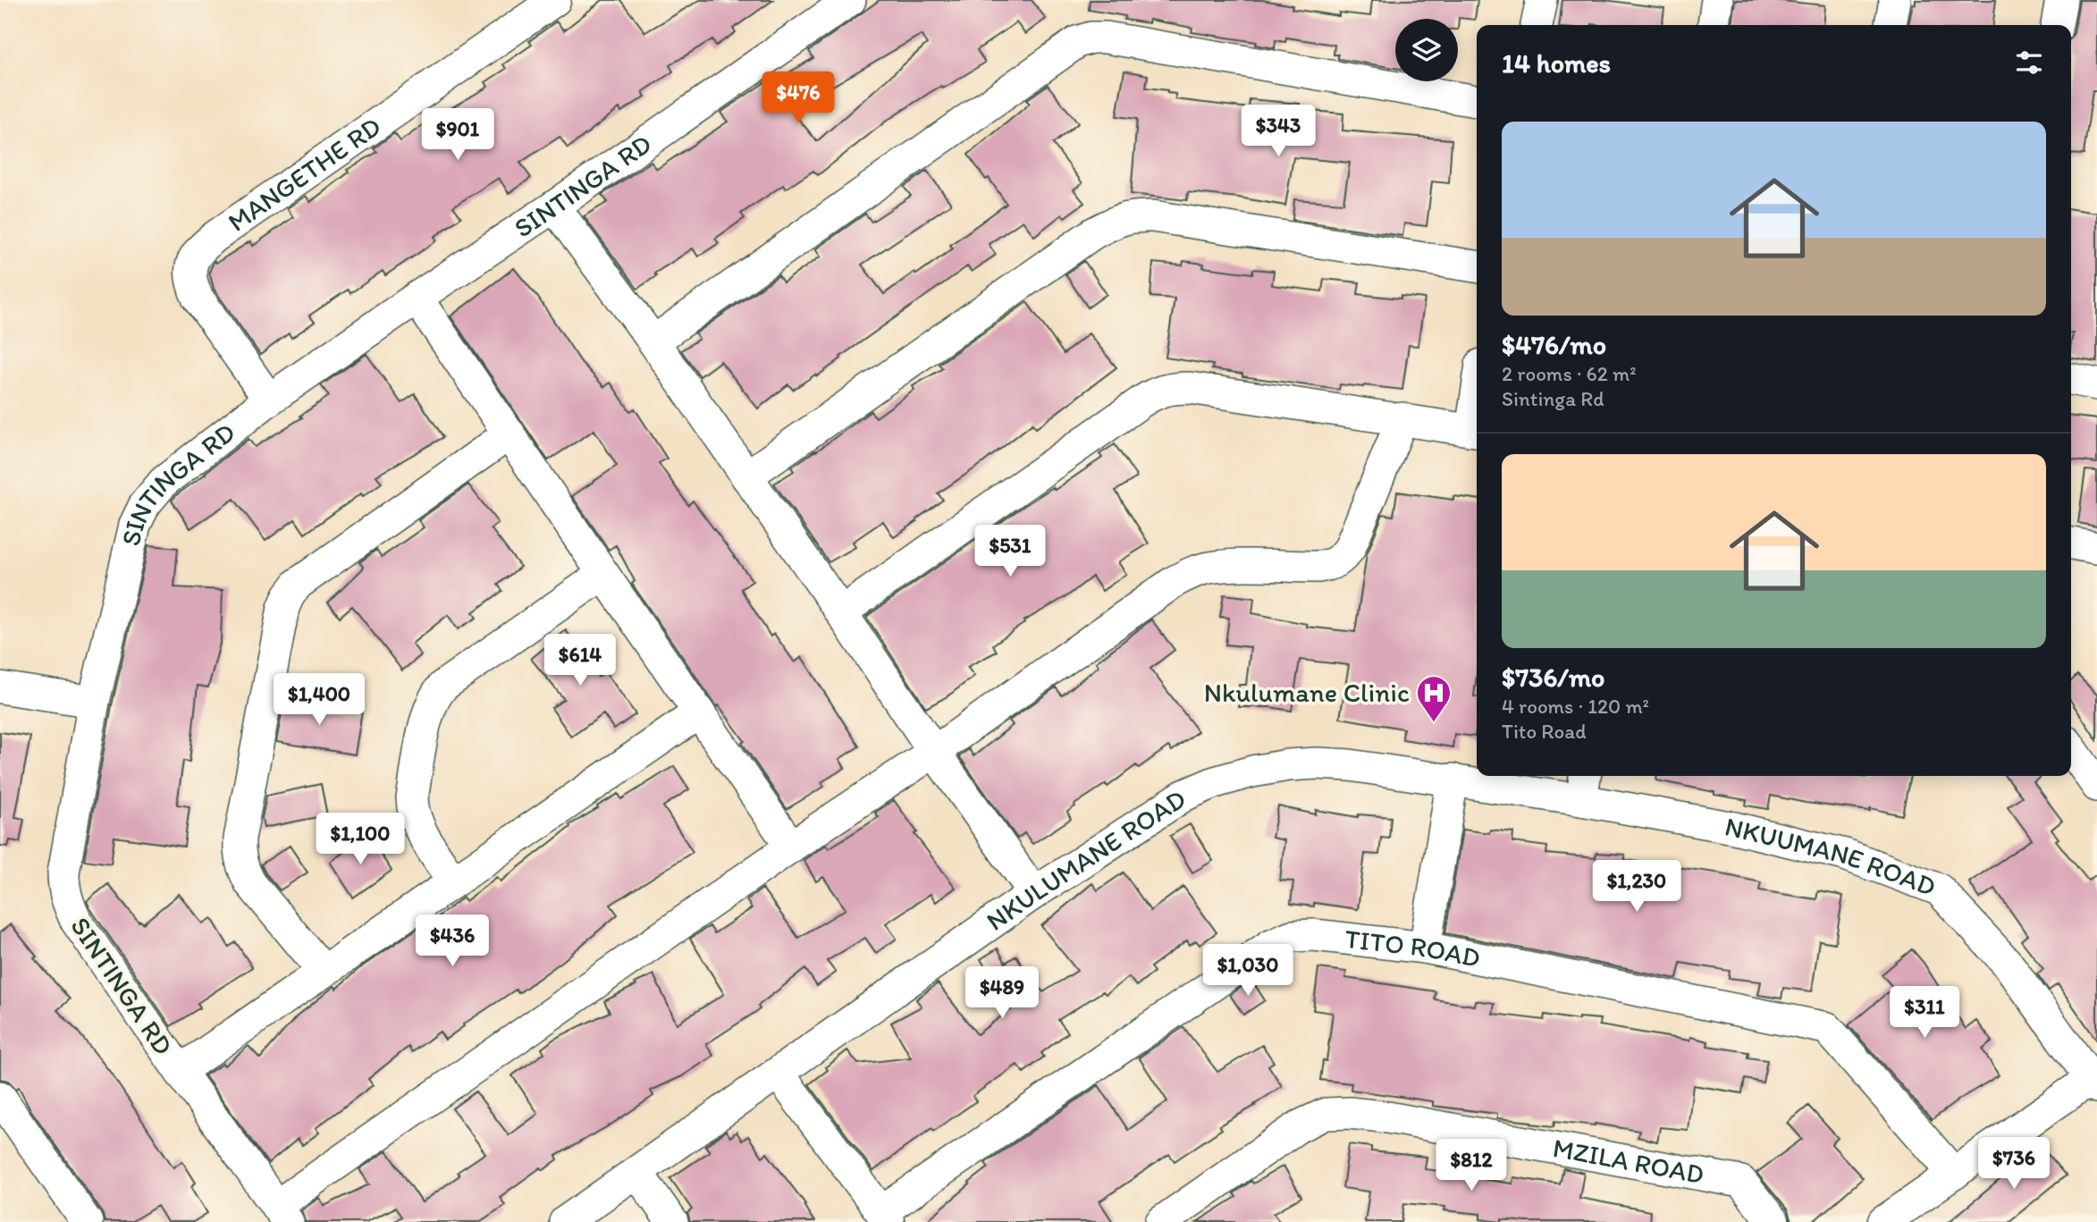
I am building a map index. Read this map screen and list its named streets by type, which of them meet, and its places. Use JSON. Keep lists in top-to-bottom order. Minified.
{"streets":{"street":["MANGETHE RD","SINTINGA RD","NKUUMANE ROAD","NKULUMANE ROAD","TITO ROAD","MZILA ROAD"]},"crossings":[["MANGETHE RD","SINTINGA RD"],["NKUUMANE ROAD","NKULUMANE ROAD"]],"places":{"hospital":["Nkulumane Clinic"]},"page":{"heading":"14 homes","price":["$476","$343","$901","$531","$614","$1,400","$1,100","$1,230","$436","$1,030","$489","$311","$736","$812"],"list":[{"name":"$476/mo","note":"2 rooms · 62 m² · Sintinga Rd"},{"name":"$736/mo","note":"4 rooms · 120 m² · Tito Road"}]}}
